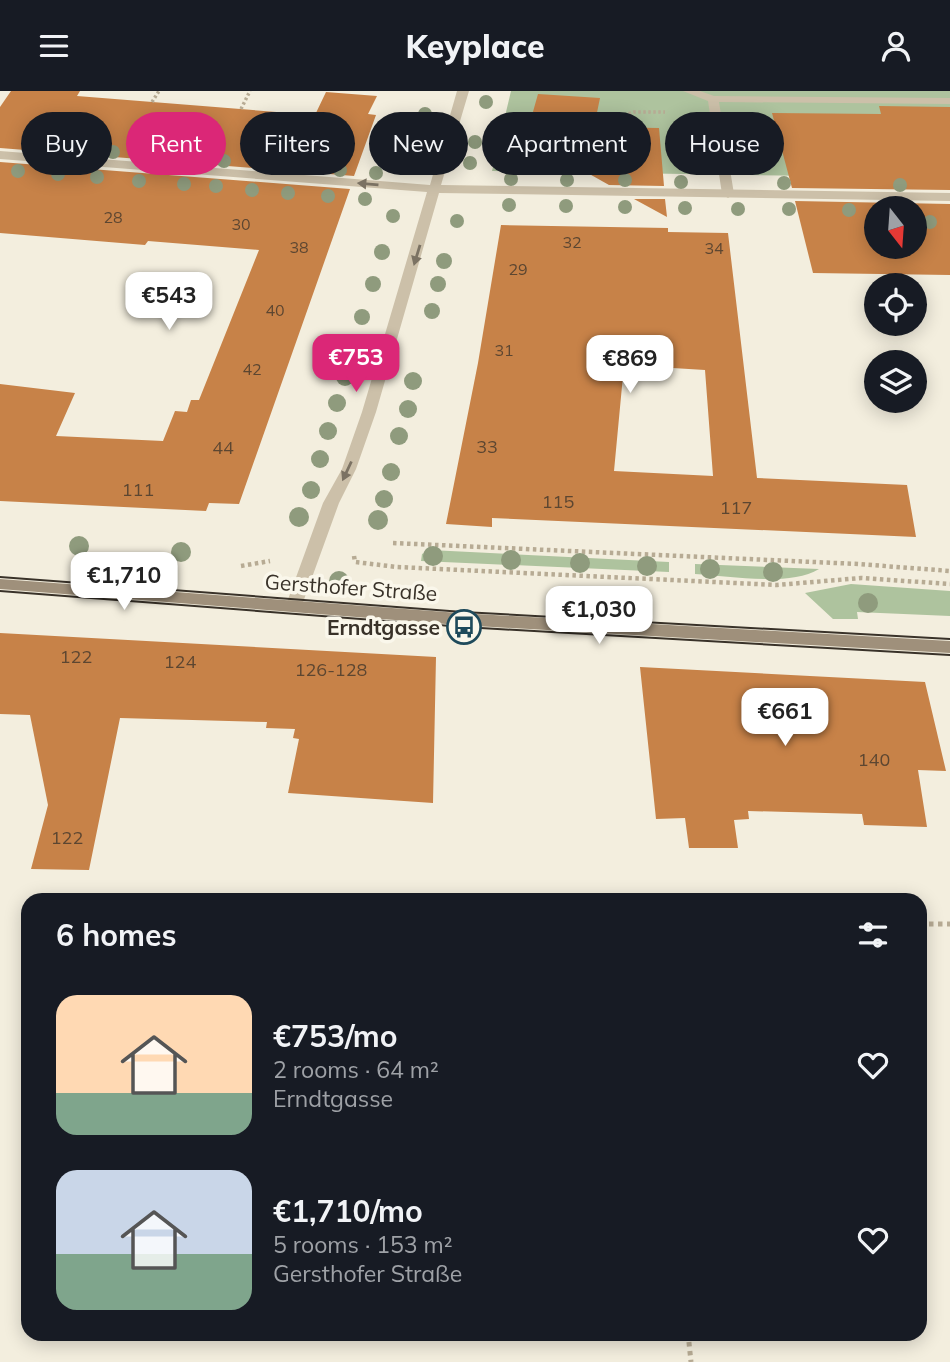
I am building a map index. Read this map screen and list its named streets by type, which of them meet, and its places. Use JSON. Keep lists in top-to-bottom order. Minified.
{"streets":{"street":["Gersthofer Straße"]},"places":{"bus stop":["Erndtgasse"]},"house_numbers":["28","30","32","38","34","29","40","31","42","33","44","111","115","117","122","124","126-128","140","122"],"north":"bottom","page":{"header":"Keyplace","chip":["Buy","Rent","Filters","New","Apartment","House"],"price":["€543","€753","€869","€1,710","€1,030","€661"],"heading":"6 homes","list":[{"name":"€753/mo","note":"2 rooms · 64 m² · Erndtgasse"},{"name":"€1,710/mo","note":"5 rooms · 153 m² · Gersthofer Straße"}]}}
